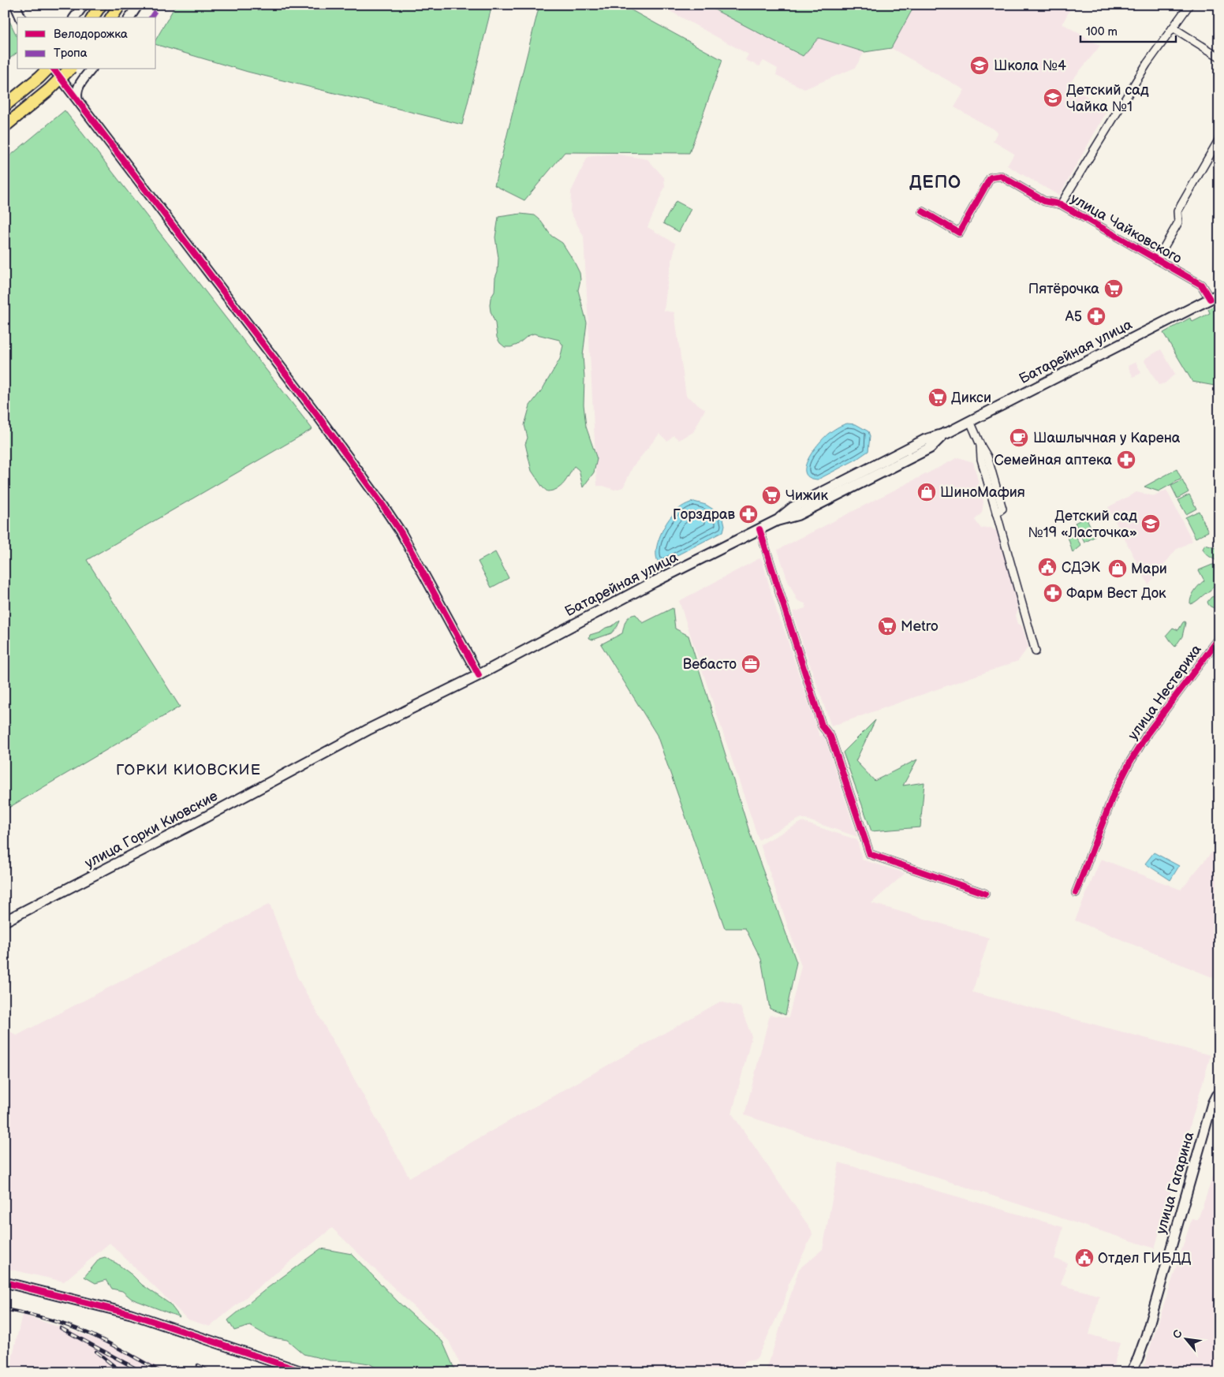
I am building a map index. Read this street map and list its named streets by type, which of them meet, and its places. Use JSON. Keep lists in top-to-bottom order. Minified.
{"streets":{"main road":["Батарейная улица","улица Горки Киовские"],"street":["улица Чайковского","улица Нестериха","улица Гагарина"]},"crossings":[["улица Чайковского","Батарейная улица"],["Батарейная улица","улица Горки Киовские"]],"districts":["ДЕПО","ГОРКИ КИОВСКИЕ"],"places":{"school or university":["Школа №4","Детский сад Чайка №1","Детский сад №19 «Ласточка»"],"supermarket":["Пятёрочка","Дикси","Чижик","Metro"],"pharmacy":["А5","Семейная аптека","Горздрав","Фарм Вест Док"],"cafe":["Шашлычная у Карена"],"shop":["ШиноМафия","Мари"],"public building":["СДЭК","Отдел ГИБДД"],"office":["Вебасто"]},"legend":["Велодорожка","Тропа"],"scale_bar":"100 m","north":"top left"}
